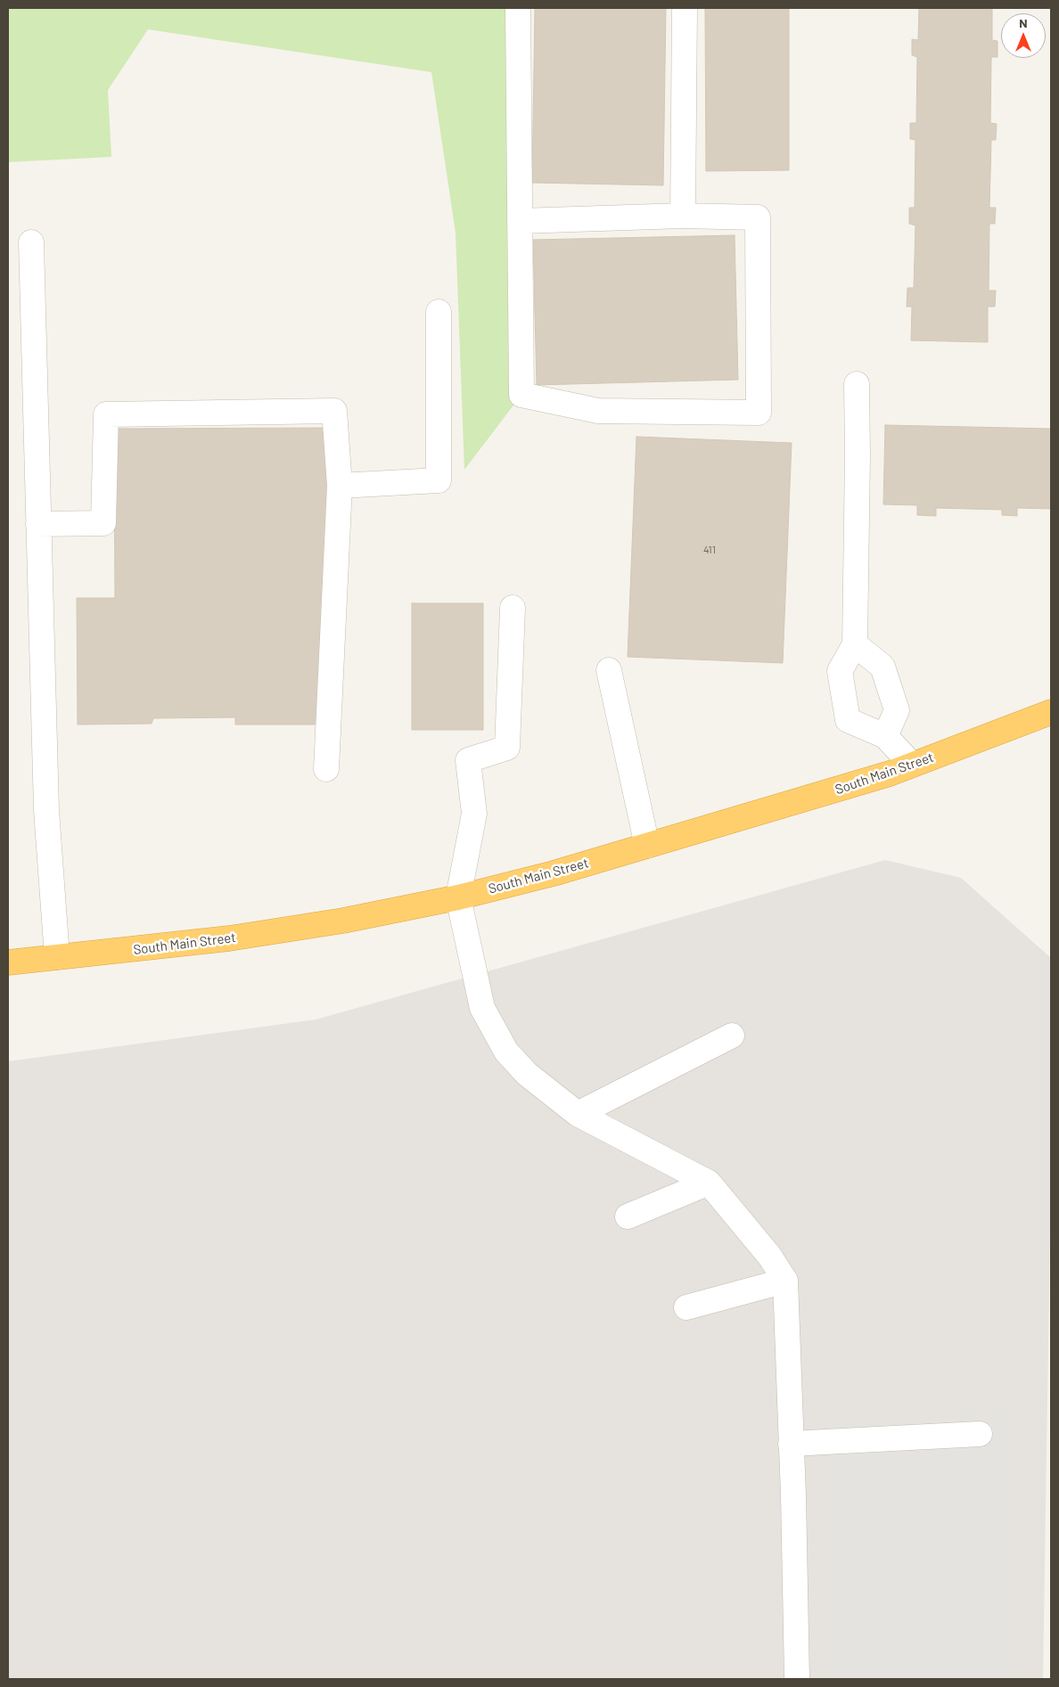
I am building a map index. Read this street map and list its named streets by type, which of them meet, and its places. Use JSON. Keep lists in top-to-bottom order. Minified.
{"streets":{"highway":["South Main Street"]},"house_numbers":["411"],"north":"top"}
